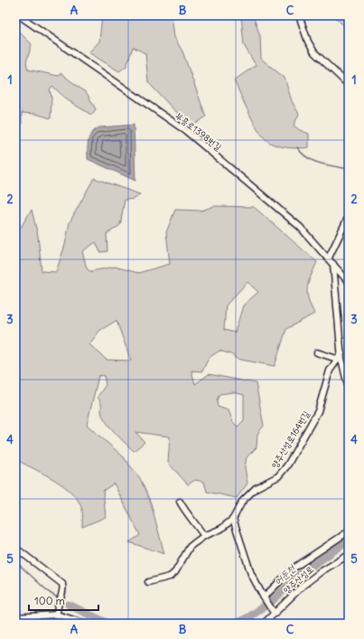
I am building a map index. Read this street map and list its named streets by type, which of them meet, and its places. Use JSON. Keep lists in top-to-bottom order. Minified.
{"streets":{"street":["부흥로1398번길","양주산성로164번길","양주산성로"]},"water":["어둔천"],"scale_bar":"100 m","grid":{"columns":["A","B","C"],"rows":["1","2","3","4","5"]}}
